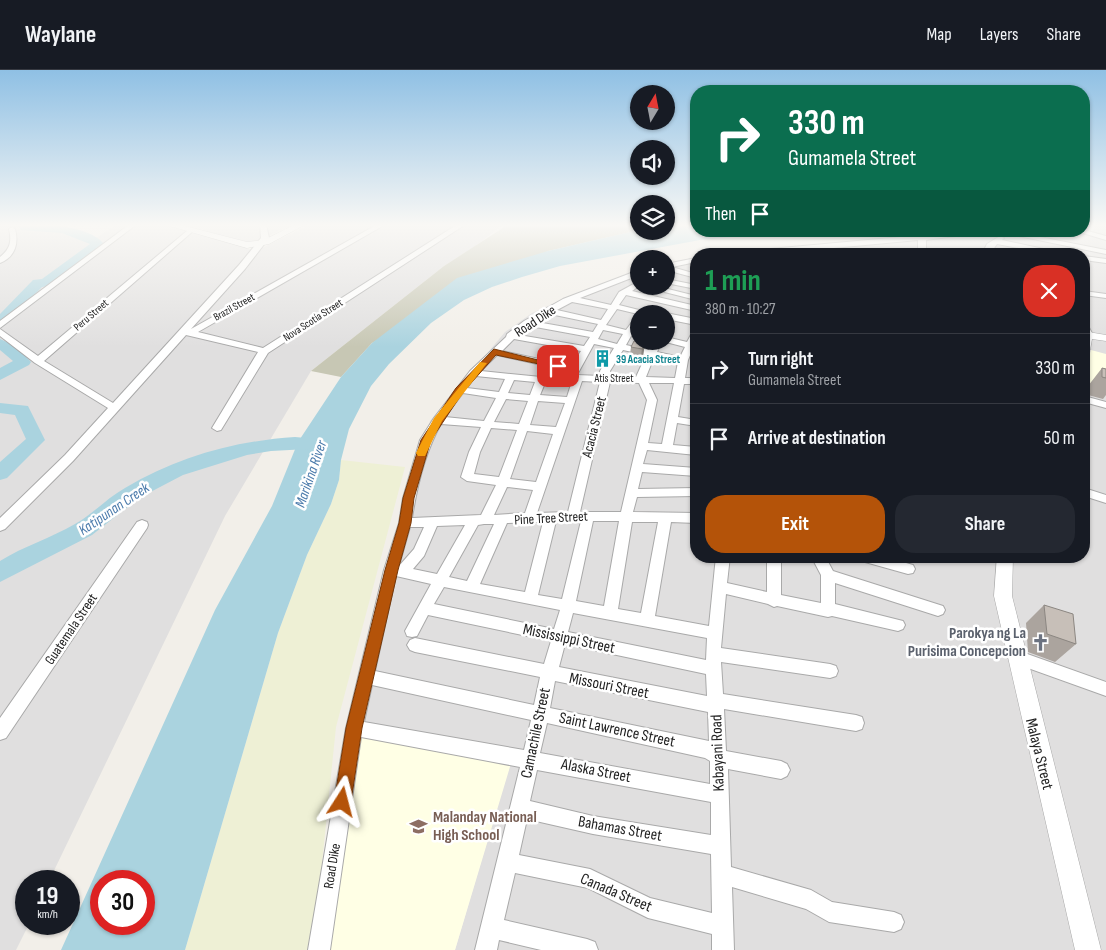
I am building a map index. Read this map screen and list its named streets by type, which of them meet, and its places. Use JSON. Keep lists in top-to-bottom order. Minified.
{"streets":{"street":["Brazil Street","Peru Street","Nova Scotia Street","Road Dike","Atis Street","Acacia Street","Pine Tree Street","Guatemala Street","Mississippi Street","Missouri Street","Saint Lawrence Street","Camachile Street","Kabayani Road","Malaya Street","Alaska Street","Bahamas Street","Canada Street"]},"crossings":[["Road Dike","Atis Street"],["Road Dike","Pine Tree Street"],["Road Dike","Saint Lawrence Street"],["Road Dike","Alaska Street"],["Atis Street","Acacia Street"],["Acacia Street","Pine Tree Street"],["Pine Tree Street","Camachile Street"],["Mississippi Street","Missouri Street"],["Mississippi Street","Camachile Street"],["Mississippi Street","Kabayani Road"],["Missouri Street","Camachile Street"],["Missouri Street","Kabayani Road"],["Saint Lawrence Street","Camachile Street"],["Saint Lawrence Street","Kabayani Road"],["Camachile Street","Alaska Street"],["Camachile Street","Bahamas Street"],["Camachile Street","Canada Street"],["Kabayani Road","Alaska Street"],["Kabayani Road","Bahamas Street"],["Kabayani Road","Canada Street"]],"water":["Marikina River","Katipunan Creek"],"places":{"building":["39 Acacia Street"],"church":["Parokya ng La Purisima Concepcion"],"school or university":["Malanday National High School"]},"north":"top","page":{"header":"Waylane","nav":["Map","Layers","Share"],"map_buttons":["+","−"],"turn":["330 m","Gumamela Street"],"then":"Then","heading":["1 min","380 m · 10:27"],"list":[{"name":"Turn right","note":"Gumamela Street","value":"330 m"},{"name":"Arrive at destination","value":"50 m"}],"buttons":["Exit","Share"],"speed":"19 km/h","limit":"30"}}
